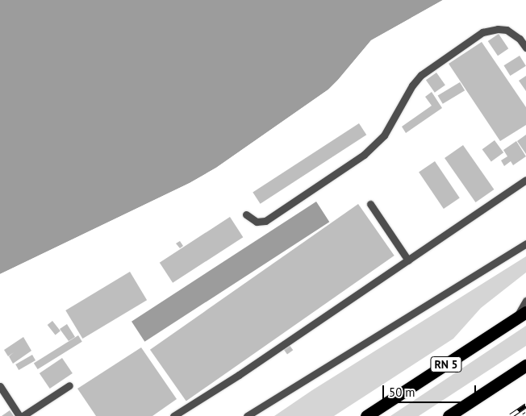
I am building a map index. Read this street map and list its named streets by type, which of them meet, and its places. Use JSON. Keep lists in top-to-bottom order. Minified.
{"streets":{"highway":["RN 5"]},"scale_bar":"50 m"}
